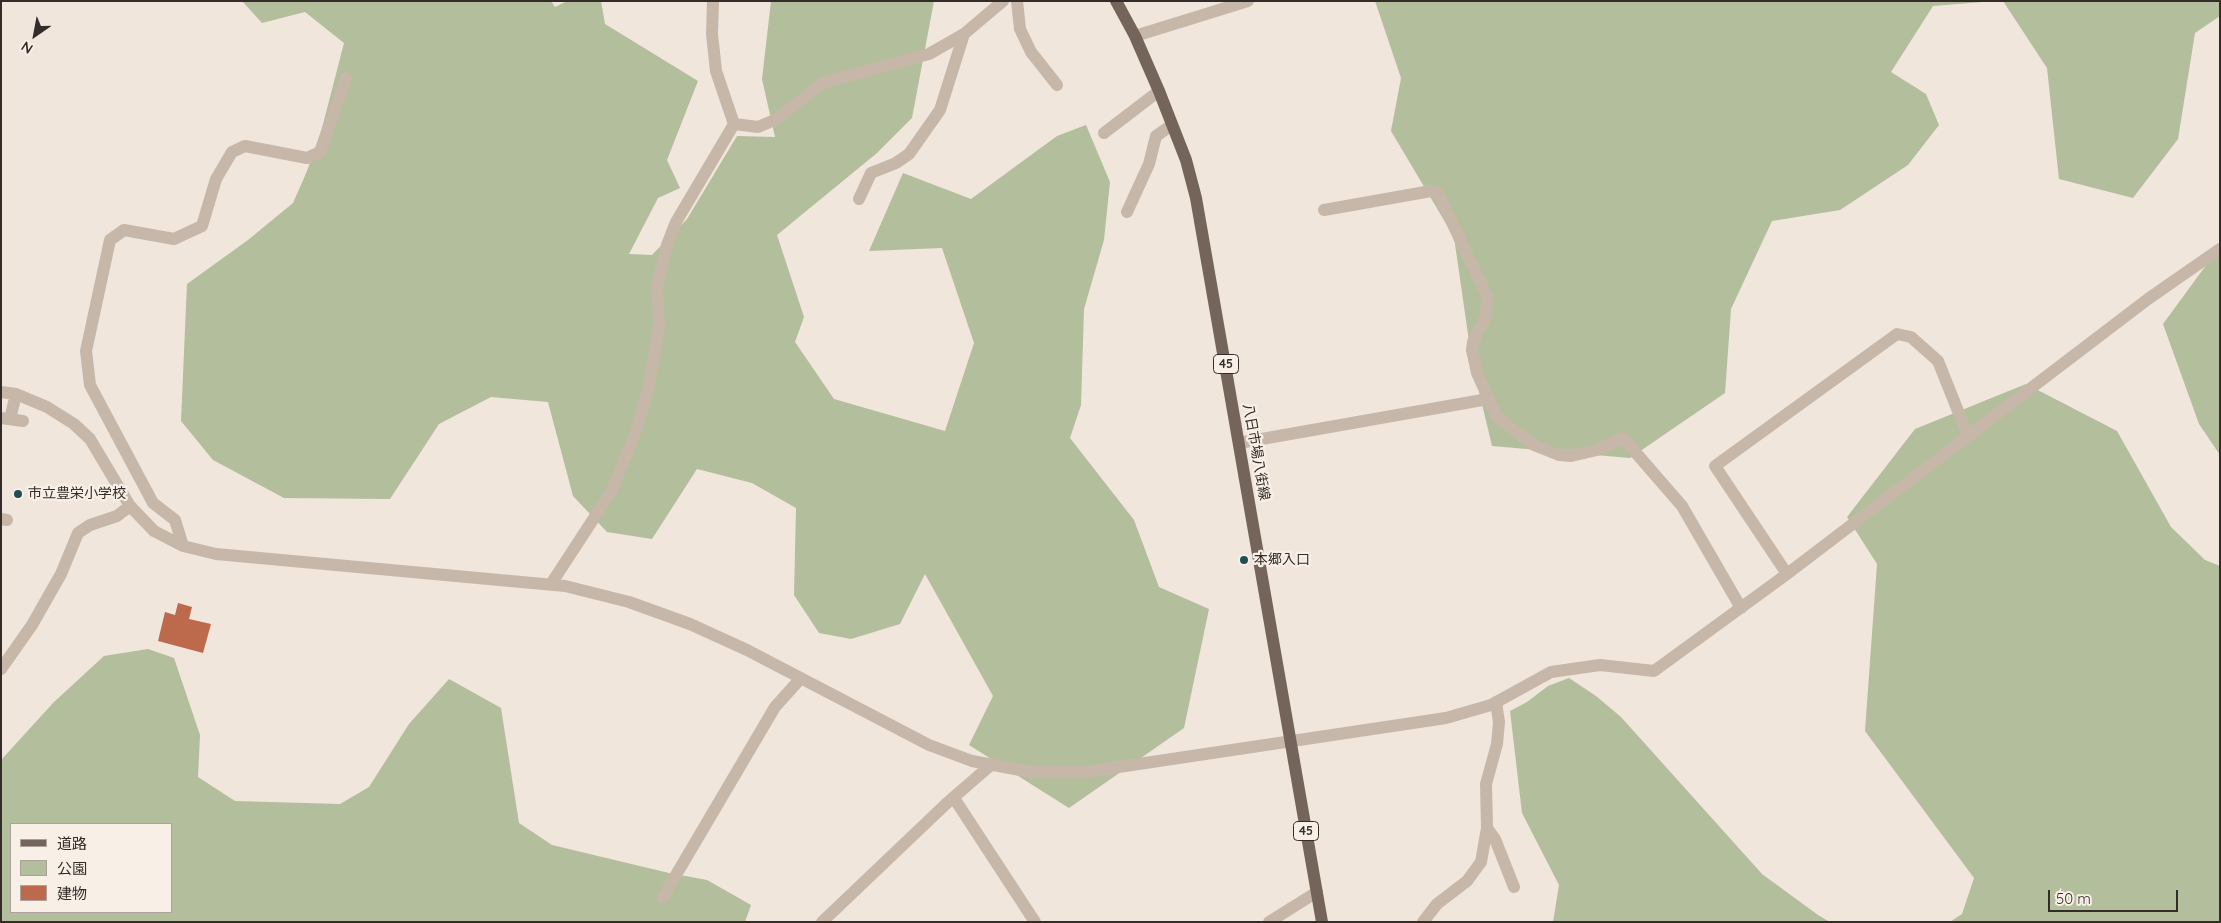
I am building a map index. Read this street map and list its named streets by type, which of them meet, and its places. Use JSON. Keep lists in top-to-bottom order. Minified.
{"streets":{"main road":["45","八日市場八街線"]},"places":["市立豊栄小学校","本郷入口"],"legend":["道路","公園","建物"],"scale_bar":"50 m","north":"bottom left"}
